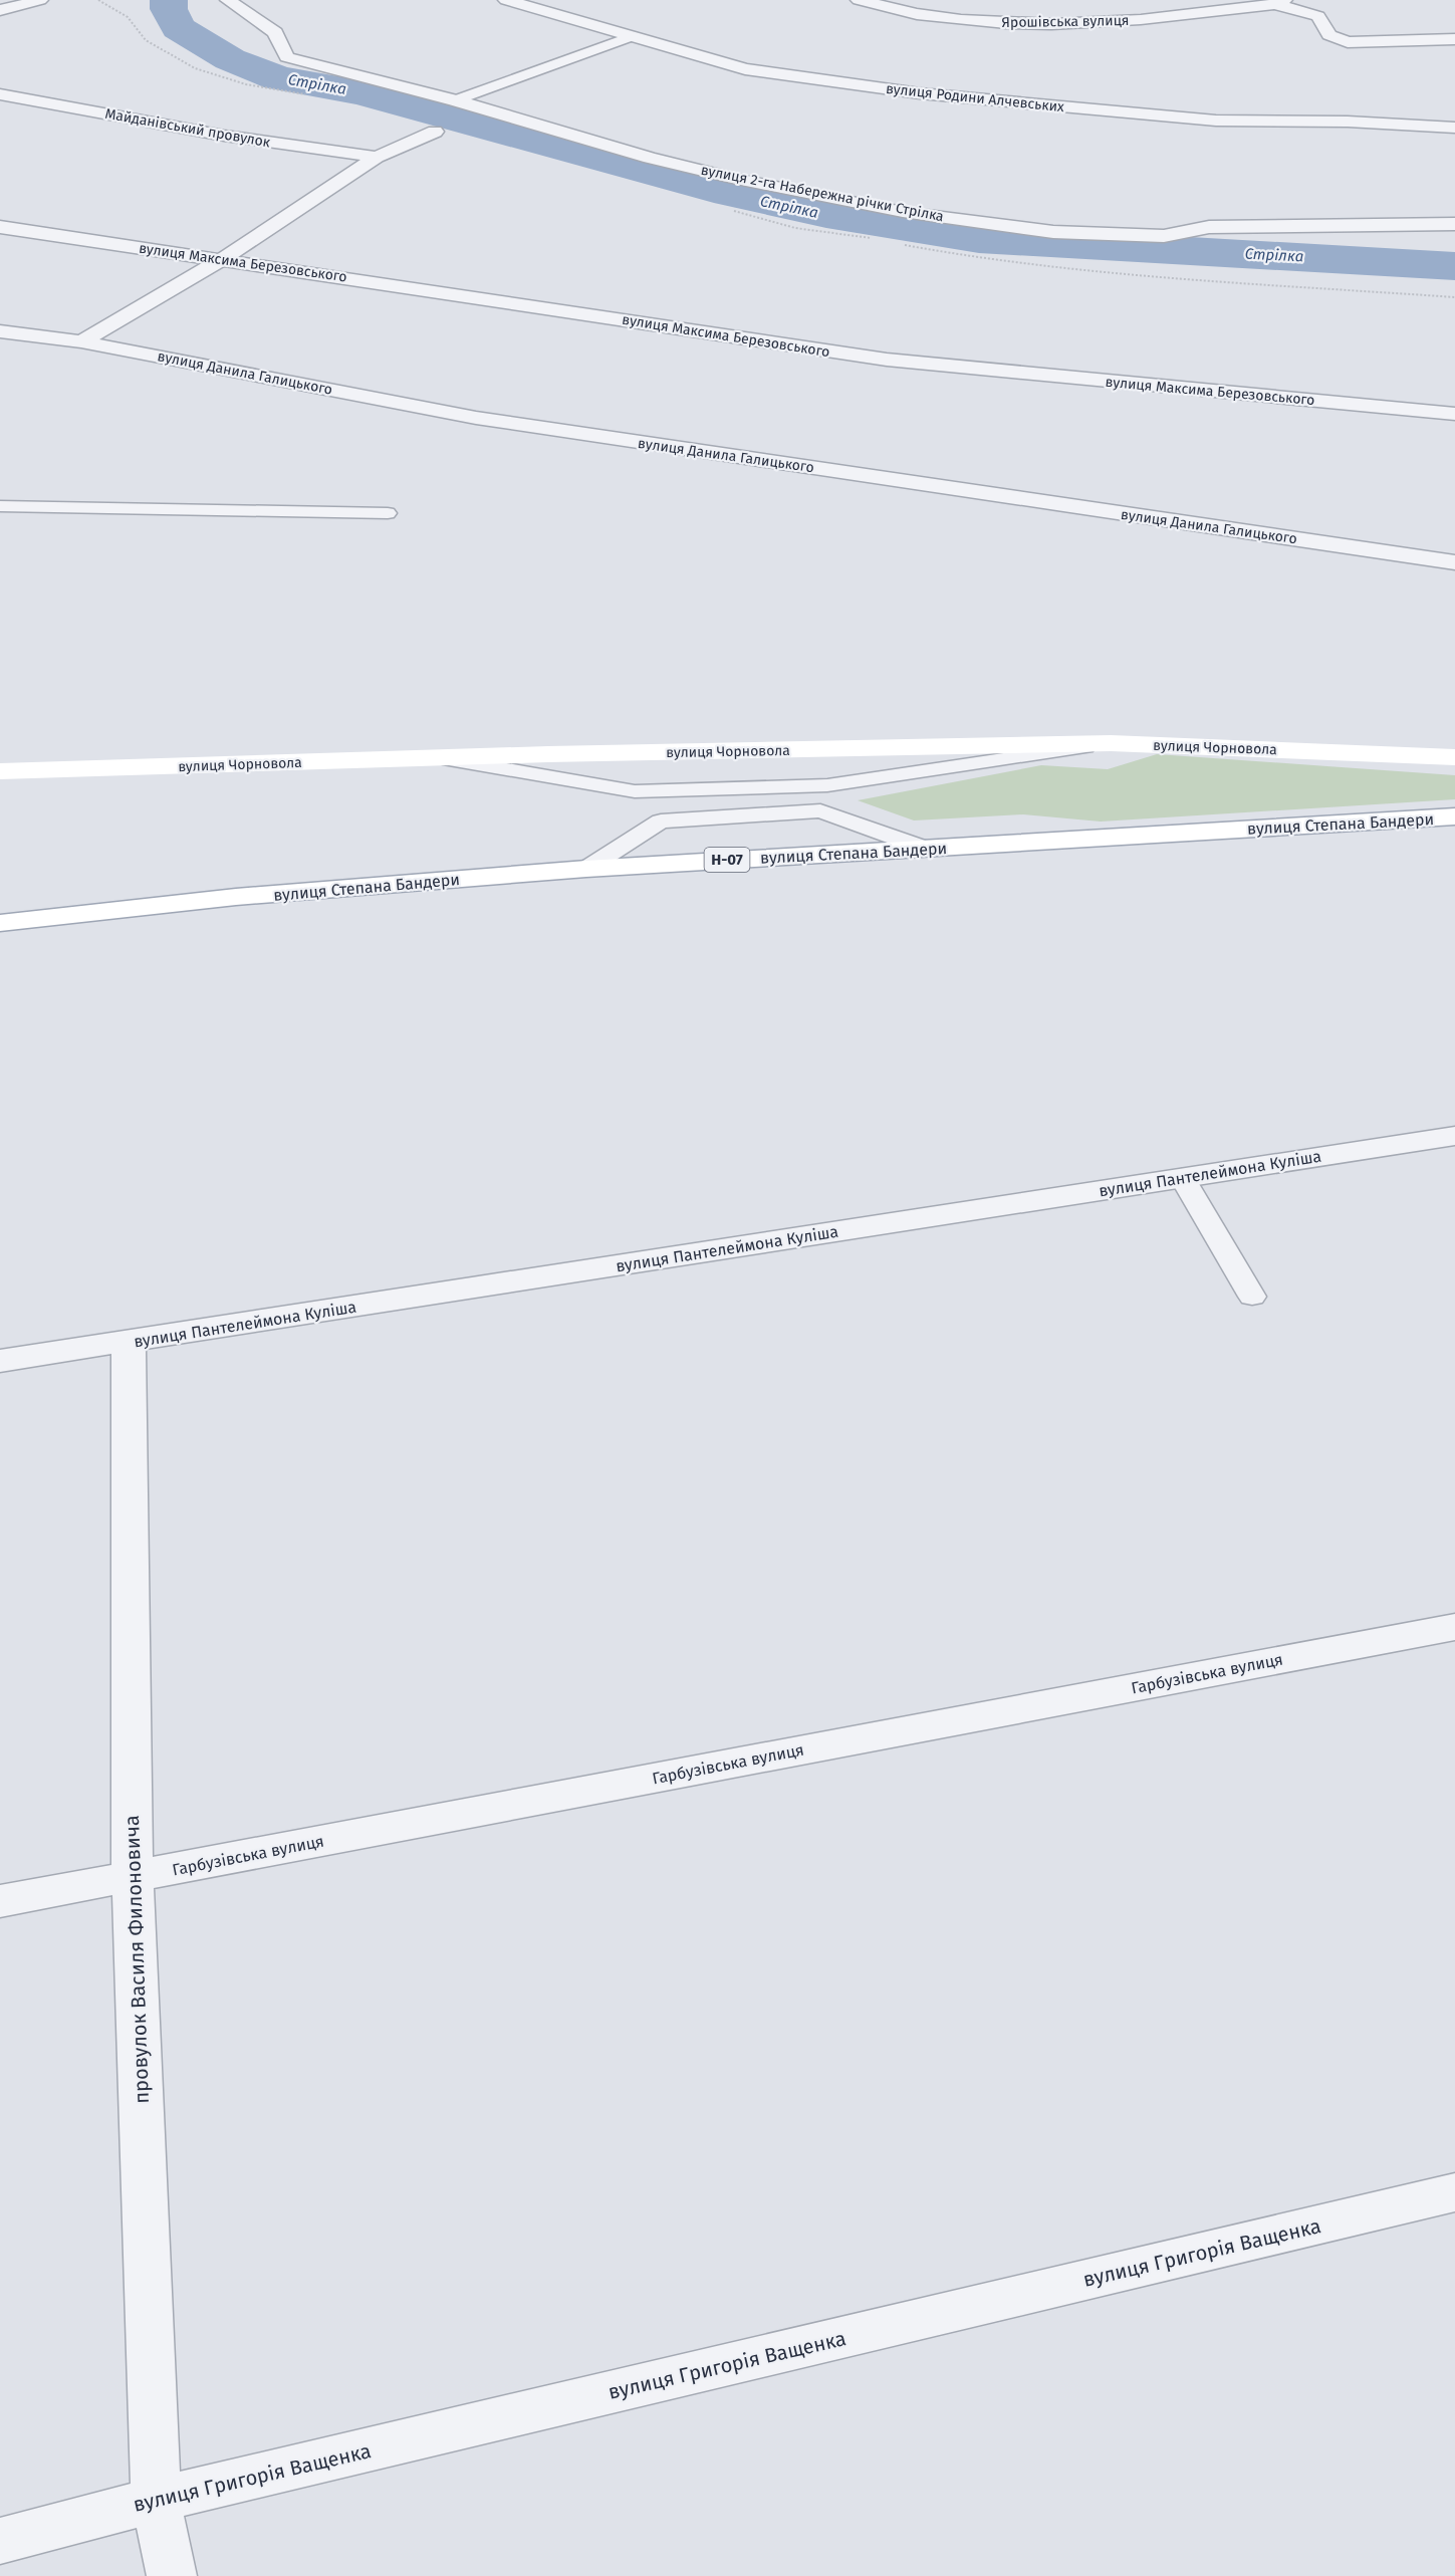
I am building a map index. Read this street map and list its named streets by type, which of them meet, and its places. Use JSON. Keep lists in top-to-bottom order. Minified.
{"streets":{"main road":["вулиця Чорновола","вулиця Степана Бандери","Н-07"],"street":["Ярошівська вулиця","вулиця Родини Алчевських","Майданівський провулок","вулиця 2-га Набережна річки Стрілка","вулиця Максима Березовського","вулиця Данила Галицького","вулиця Пантелеймона Куліша","Гарбузівська вулиця","провулок Василя Филоновича","вулиця Григорія Ващенка"]},"crossings":[["вулиця Пантелеймона Куліша","провулок Василя Филоновича"],["Гарбузівська вулиця","провулок Василя Филоновича"],["провулок Василя Филоновича","вулиця Григорія Ващенка"]],"water":["Стрілка"]}
